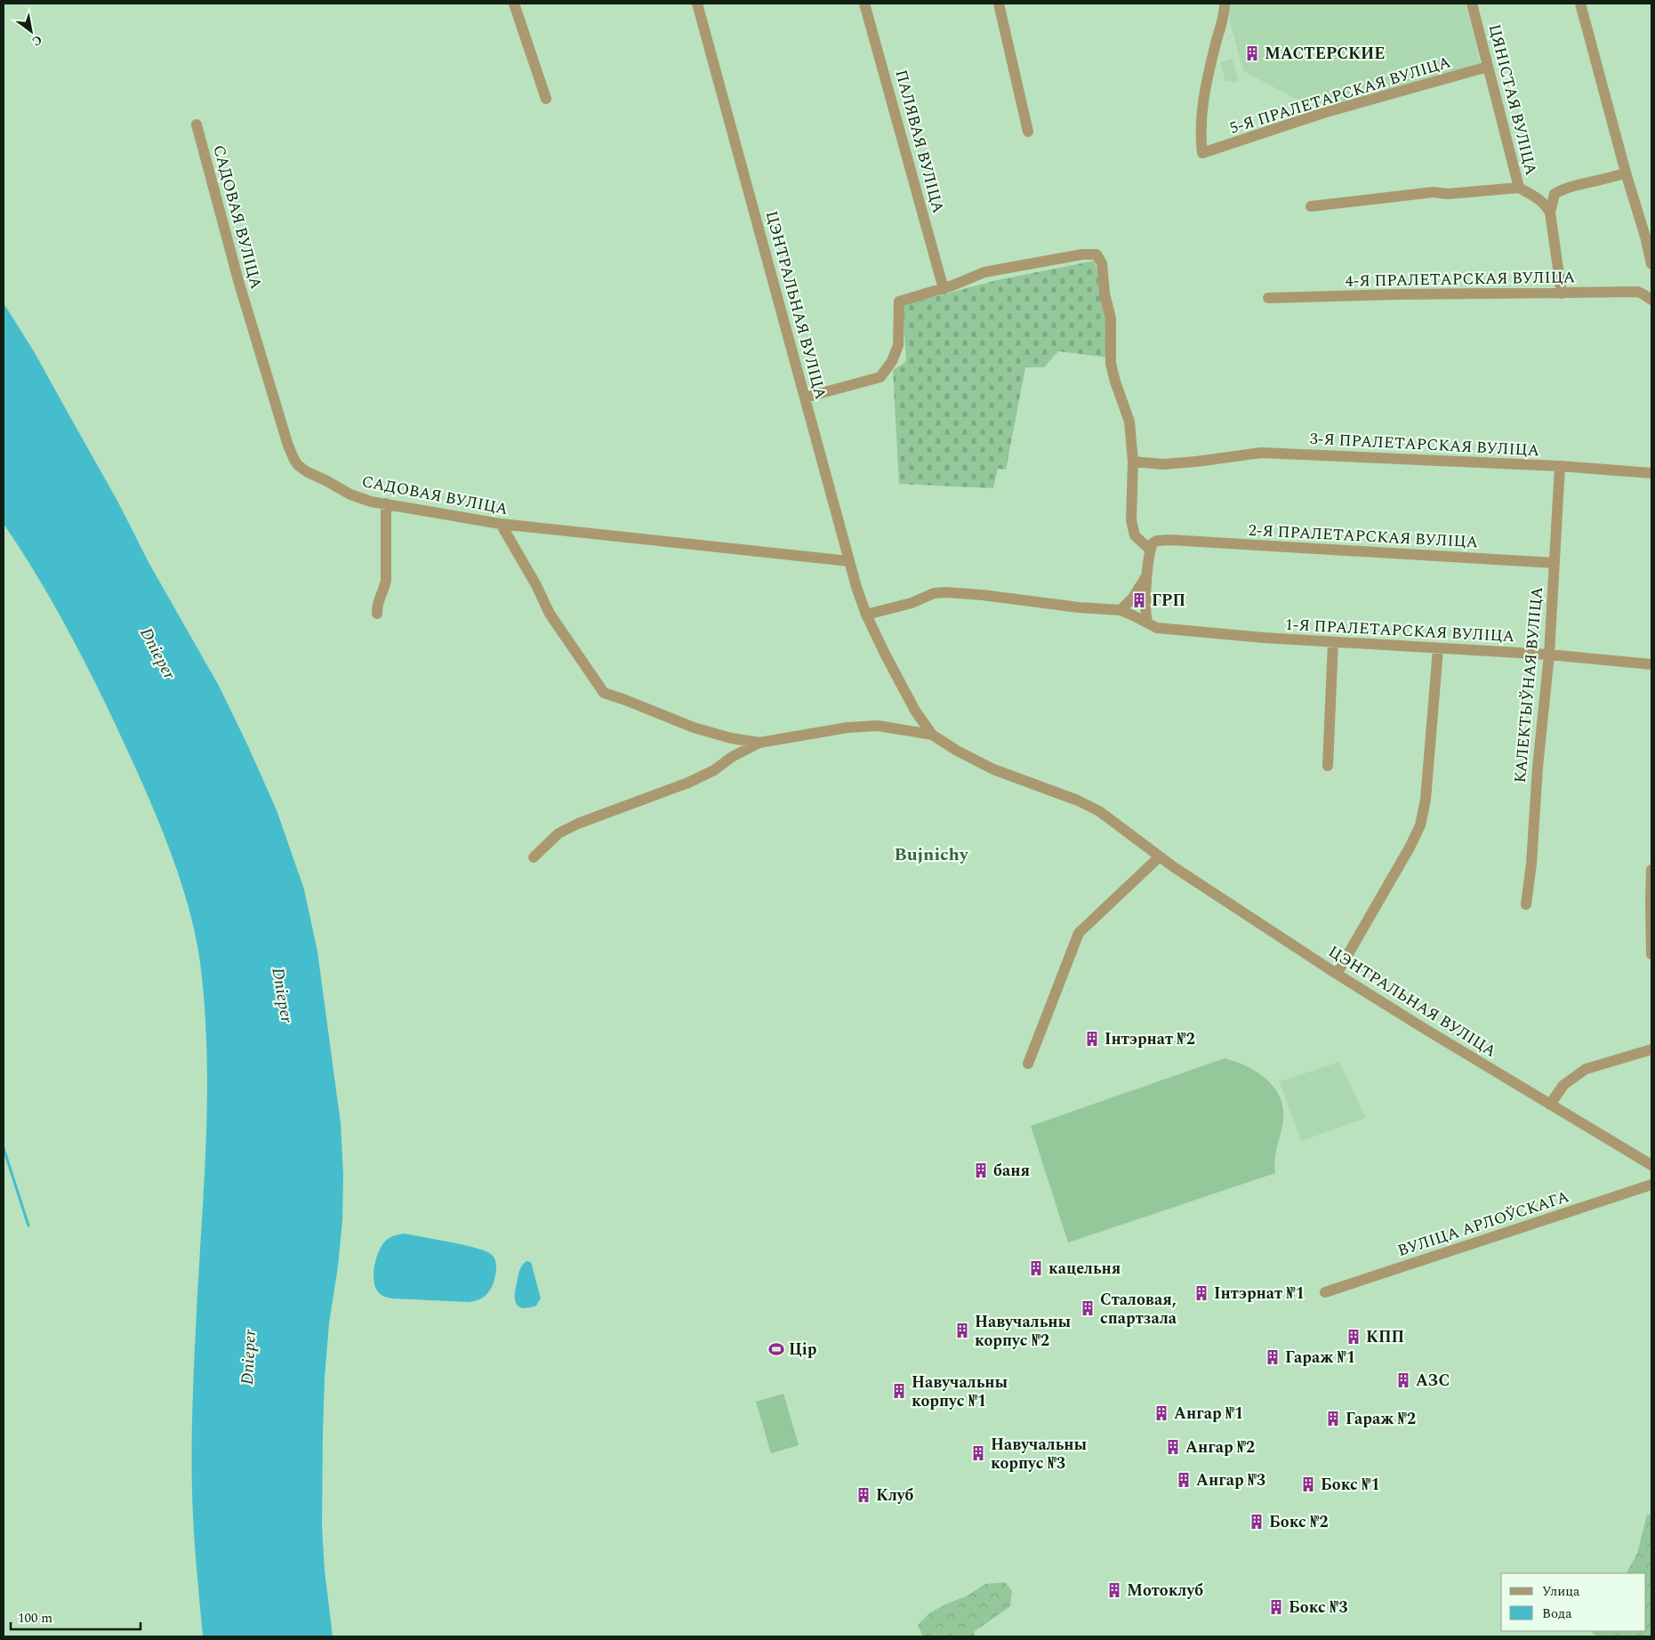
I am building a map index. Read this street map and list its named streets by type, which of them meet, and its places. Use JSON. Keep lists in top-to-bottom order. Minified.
{"streets":{"street":["5-Я ПРАЛЕТАРСКАЯ ВУЛІЦА","ЦЯНІСТАЯ ВУЛІЦА","ПАЛЯВАЯ ВУЛІЦА","САДОВАЯ ВУЛІЦА","4-Я ПРАЛЕТАРСКАЯ ВУЛІЦА","ЦЭНТРАЛЬНАЯ ВУЛІЦА","3-Я ПРАЛЕТАРСКАЯ ВУЛІЦА","2-Я ПРАЛЕТАРСКАЯ ВУЛІЦА","1-Я ПРАЛЕТАРСКАЯ ВУЛІЦА","КАЛЕКТЫЎНАЯ ВУЛІЦА","ВУЛІЦА АРЛОЎСКАГА"]},"crossings":[["5-Я ПРАЛЕТАРСКАЯ ВУЛІЦА","ЦЯНІСТАЯ ВУЛІЦА"],["САДОВАЯ ВУЛІЦА","ЦЭНТРАЛЬНАЯ ВУЛІЦА"],["3-Я ПРАЛЕТАРСКАЯ ВУЛІЦА","КАЛЕКТЫЎНАЯ ВУЛІЦА"],["2-Я ПРАЛЕТАРСКАЯ ВУЛІЦА","КАЛЕКТЫЎНАЯ ВУЛІЦА"],["1-Я ПРАЛЕТАРСКАЯ ВУЛІЦА","КАЛЕКТЫЎНАЯ ВУЛІЦА"]],"districts":["Bujnichy"],"water":["Dnieper"],"places":{"building":["МАСТЕРСКИЕ","ГРП","Інтэрнат №2","баня","кацельня","Інтэрнат №1","Сталовая, спартзала","Навучальны корпус №2","КПП","Гараж №1","АЗС","Навучальны корпус №1","Ангар №1","Гараж №2","Ангар №2","Навучальны корпус №3","Ангар №3","Бокс №1","Клуб","Бокс №2","Мотоклуб","Бокс №3"],"sports":["Цір"]},"legend":["Улица","Вода"],"scale_bar":"100 m","north":"bottom right"}
